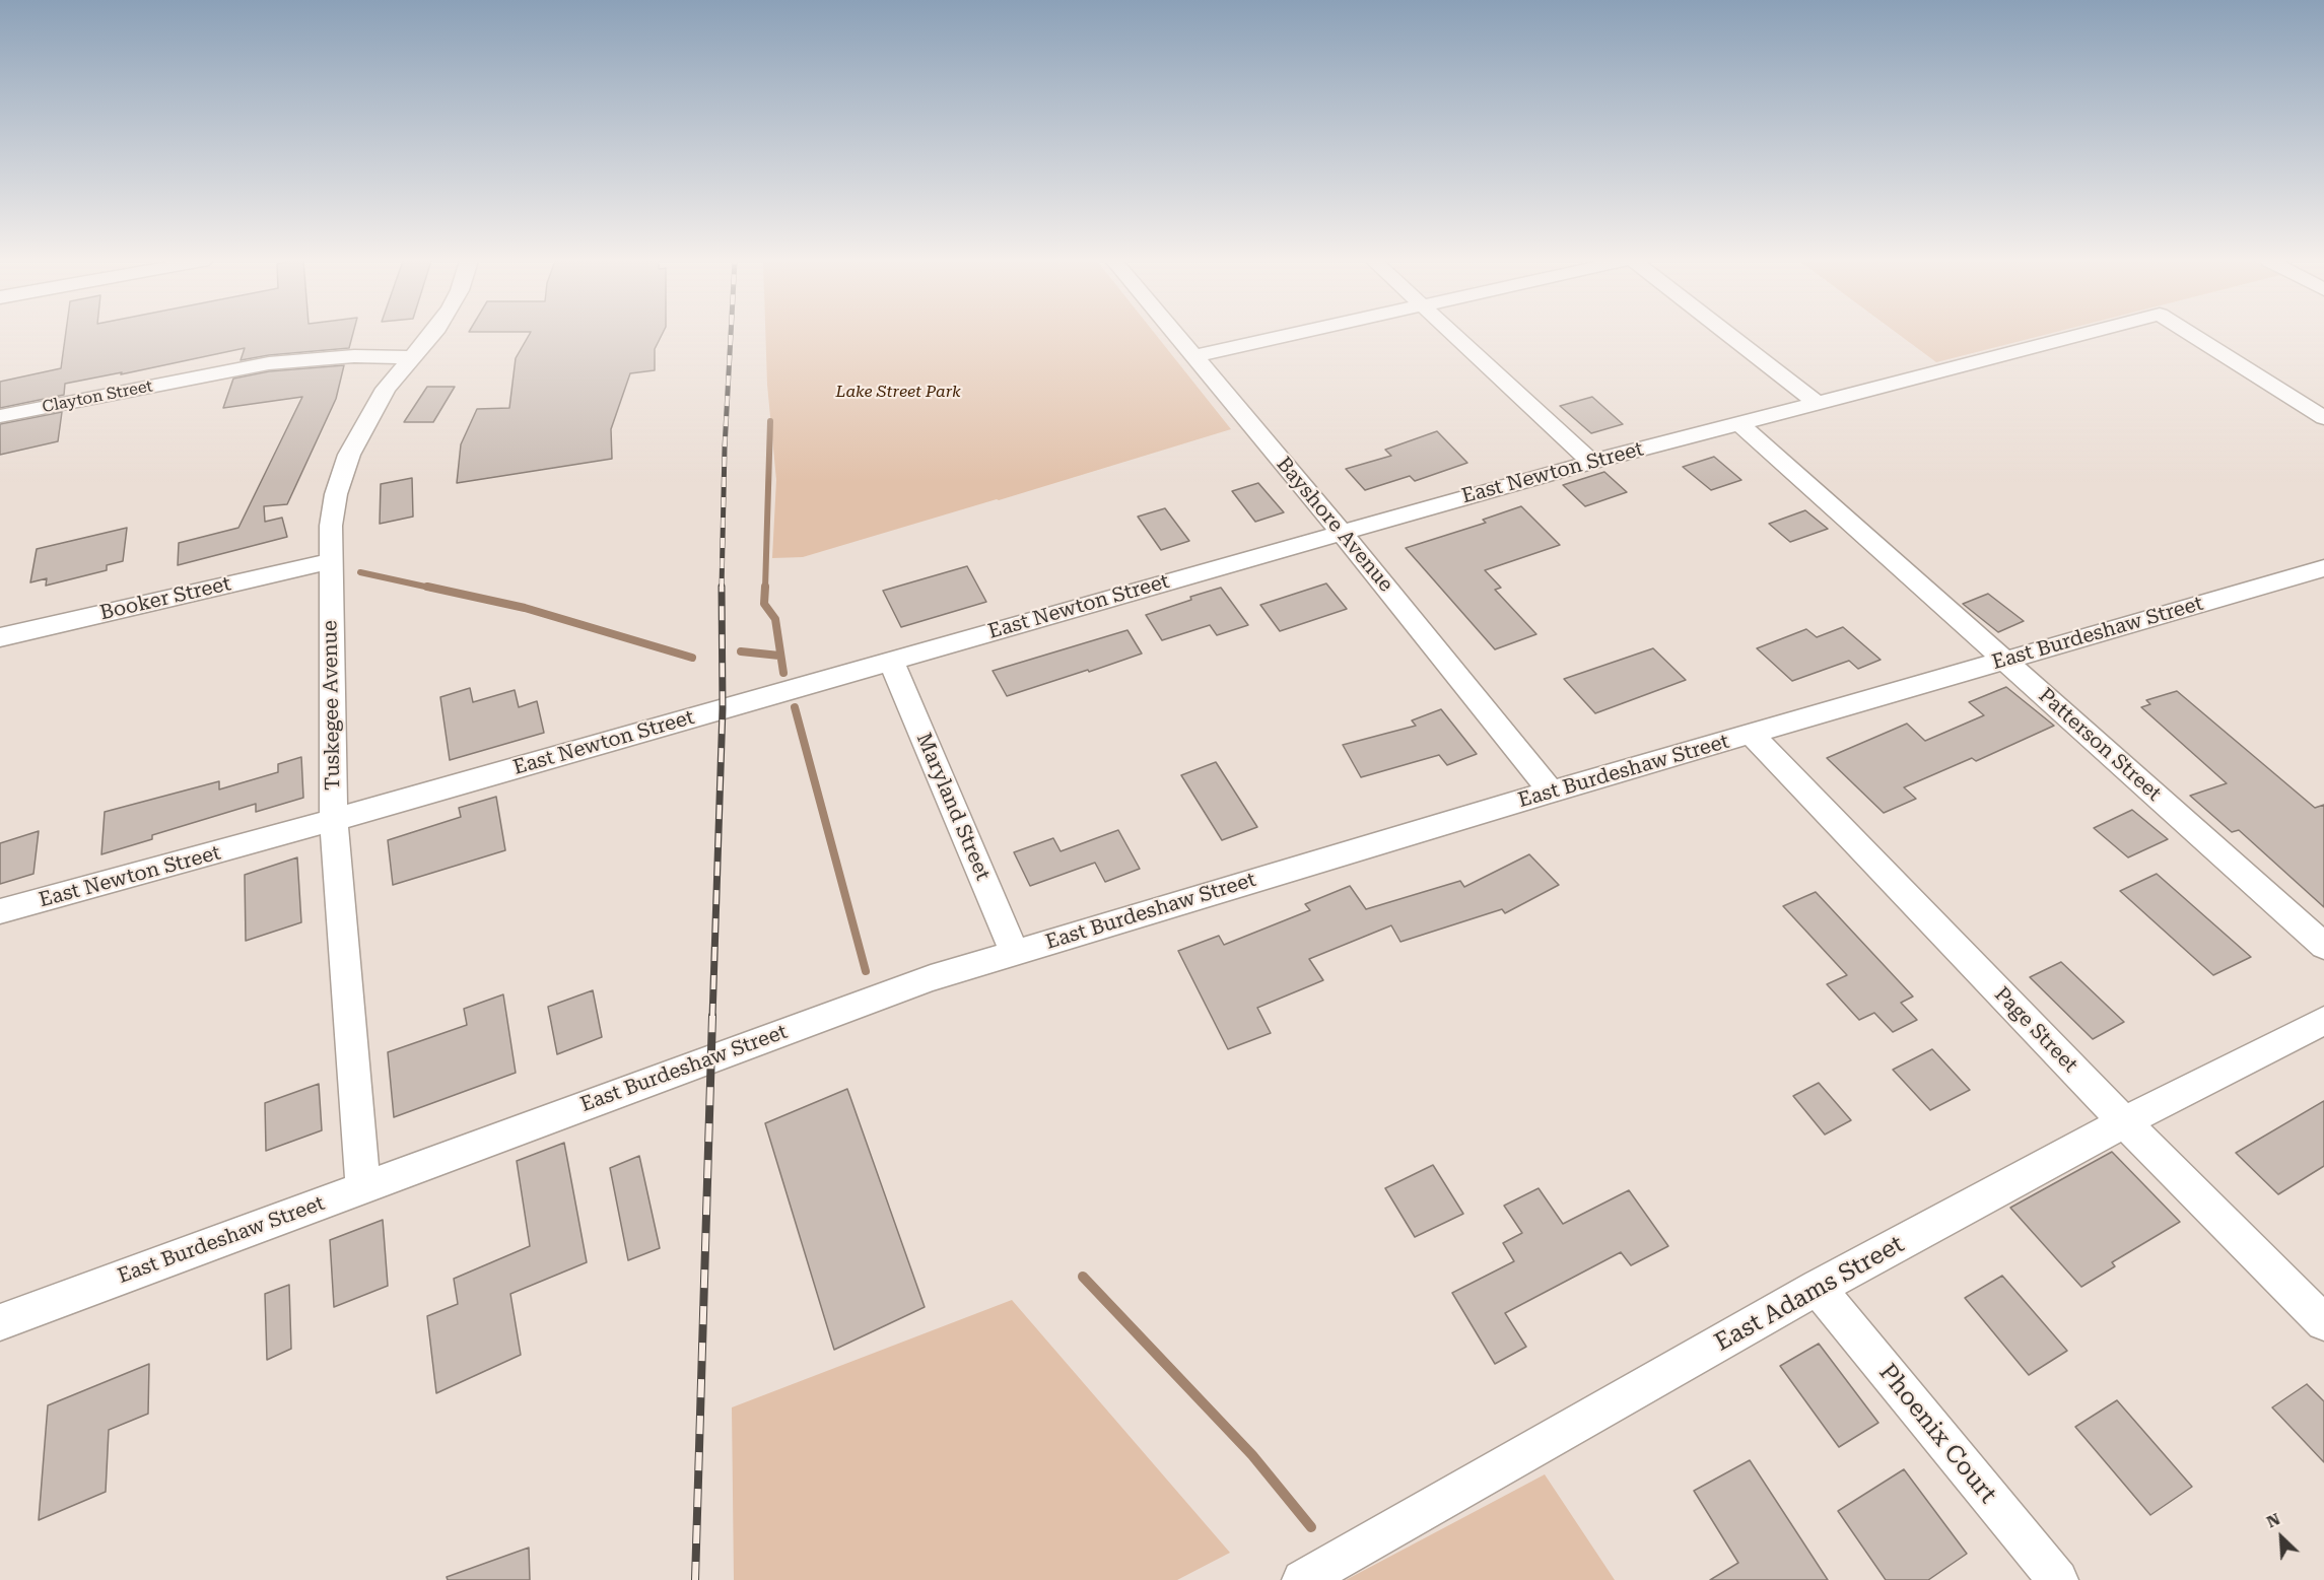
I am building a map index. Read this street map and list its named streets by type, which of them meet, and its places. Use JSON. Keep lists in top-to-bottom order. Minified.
{"streets":{"street":["Clayton Street","East Newton Street","Bayshore Avenue","Booker Street","East Burdeshaw Street","Tuskegee Avenue","Patterson Street","Maryland Street","Page Street","East Adams Street","Phoenix Court"]},"crossings":[["Clayton Street","Tuskegee Avenue"],["East Newton Street","Bayshore Avenue"],["East Newton Street","Tuskegee Avenue"],["East Newton Street","Patterson Street"],["East Newton Street","Maryland Street"],["Bayshore Avenue","East Burdeshaw Street"],["Booker Street","Tuskegee Avenue"],["East Burdeshaw Street","Tuskegee Avenue"],["East Burdeshaw Street","Patterson Street"],["East Burdeshaw Street","Maryland Street"],["East Burdeshaw Street","Page Street"],["Page Street","East Adams Street"],["East Adams Street","Phoenix Court"]],"parks":["Lake Street Park"],"north":"top left"}
